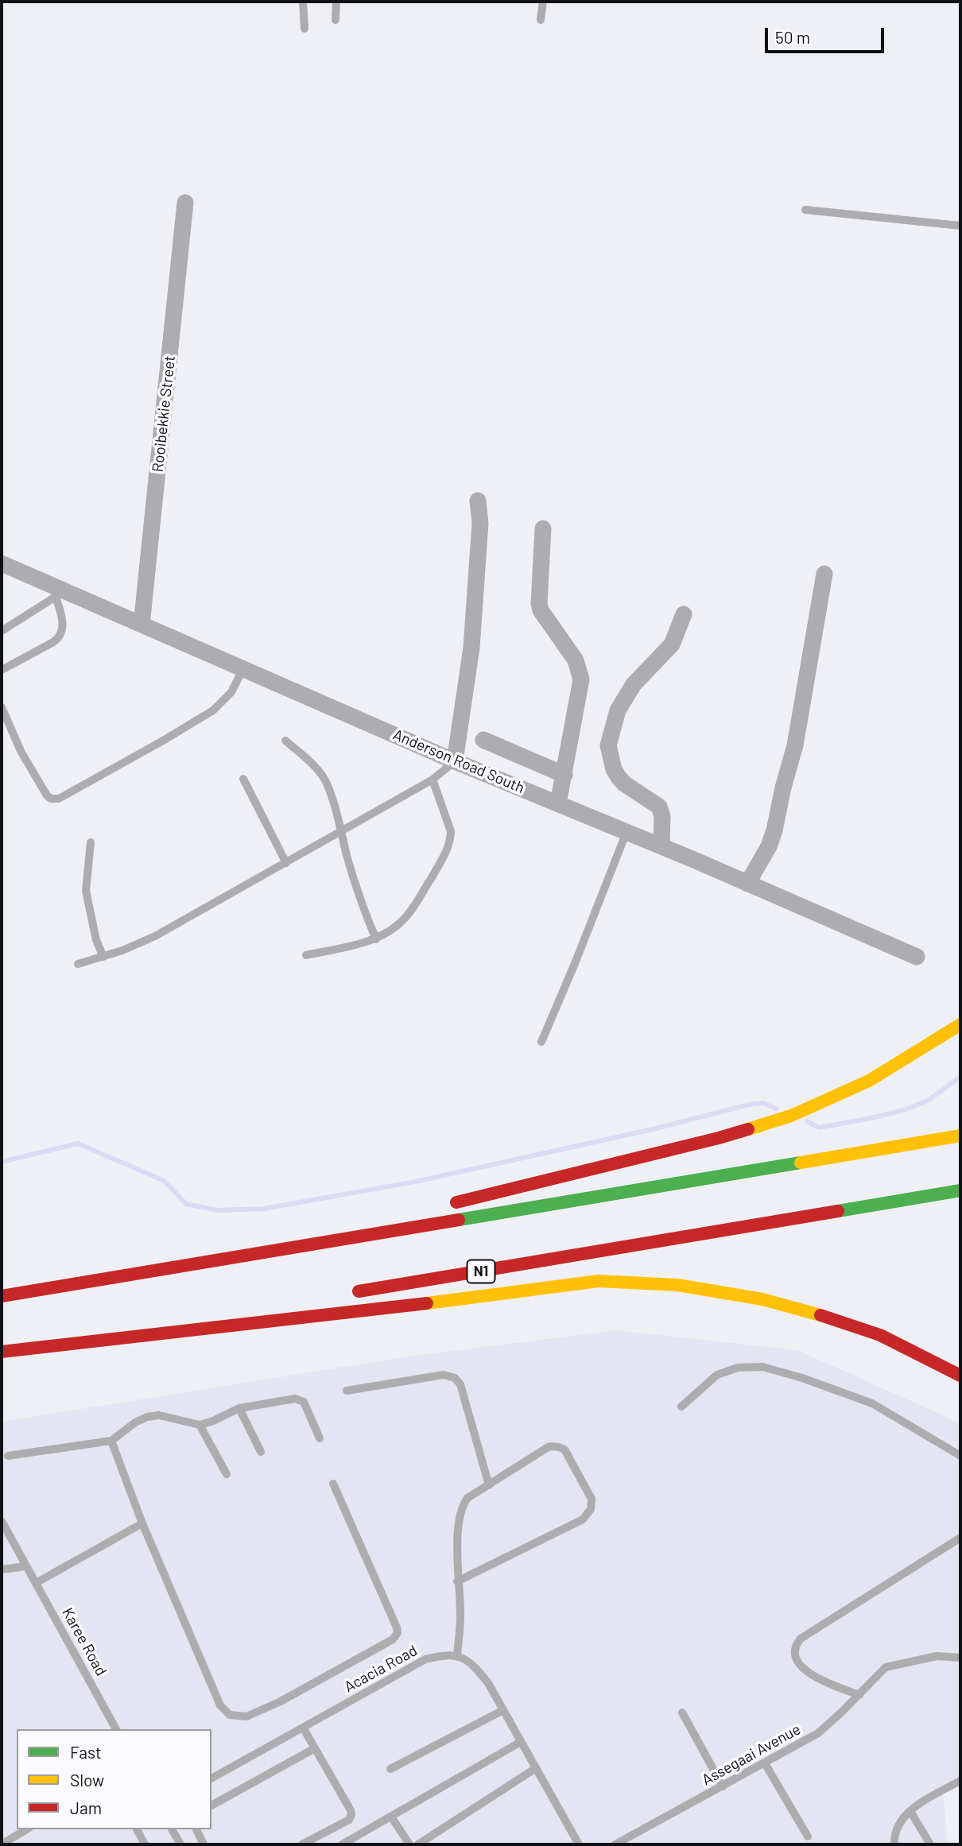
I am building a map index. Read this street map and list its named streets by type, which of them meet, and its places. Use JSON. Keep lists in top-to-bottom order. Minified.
{"streets":{"highway":["N1"],"street":["Rooibekkie Street","Anderson Road South"],"lane":["Karee Road","Acacia Road","Assegaai Avenue"]},"crossings":[["Rooibekkie Street","Anderson Road South"]],"legend":["Fast","Slow","Jam"],"scale_bar":"50 m"}
